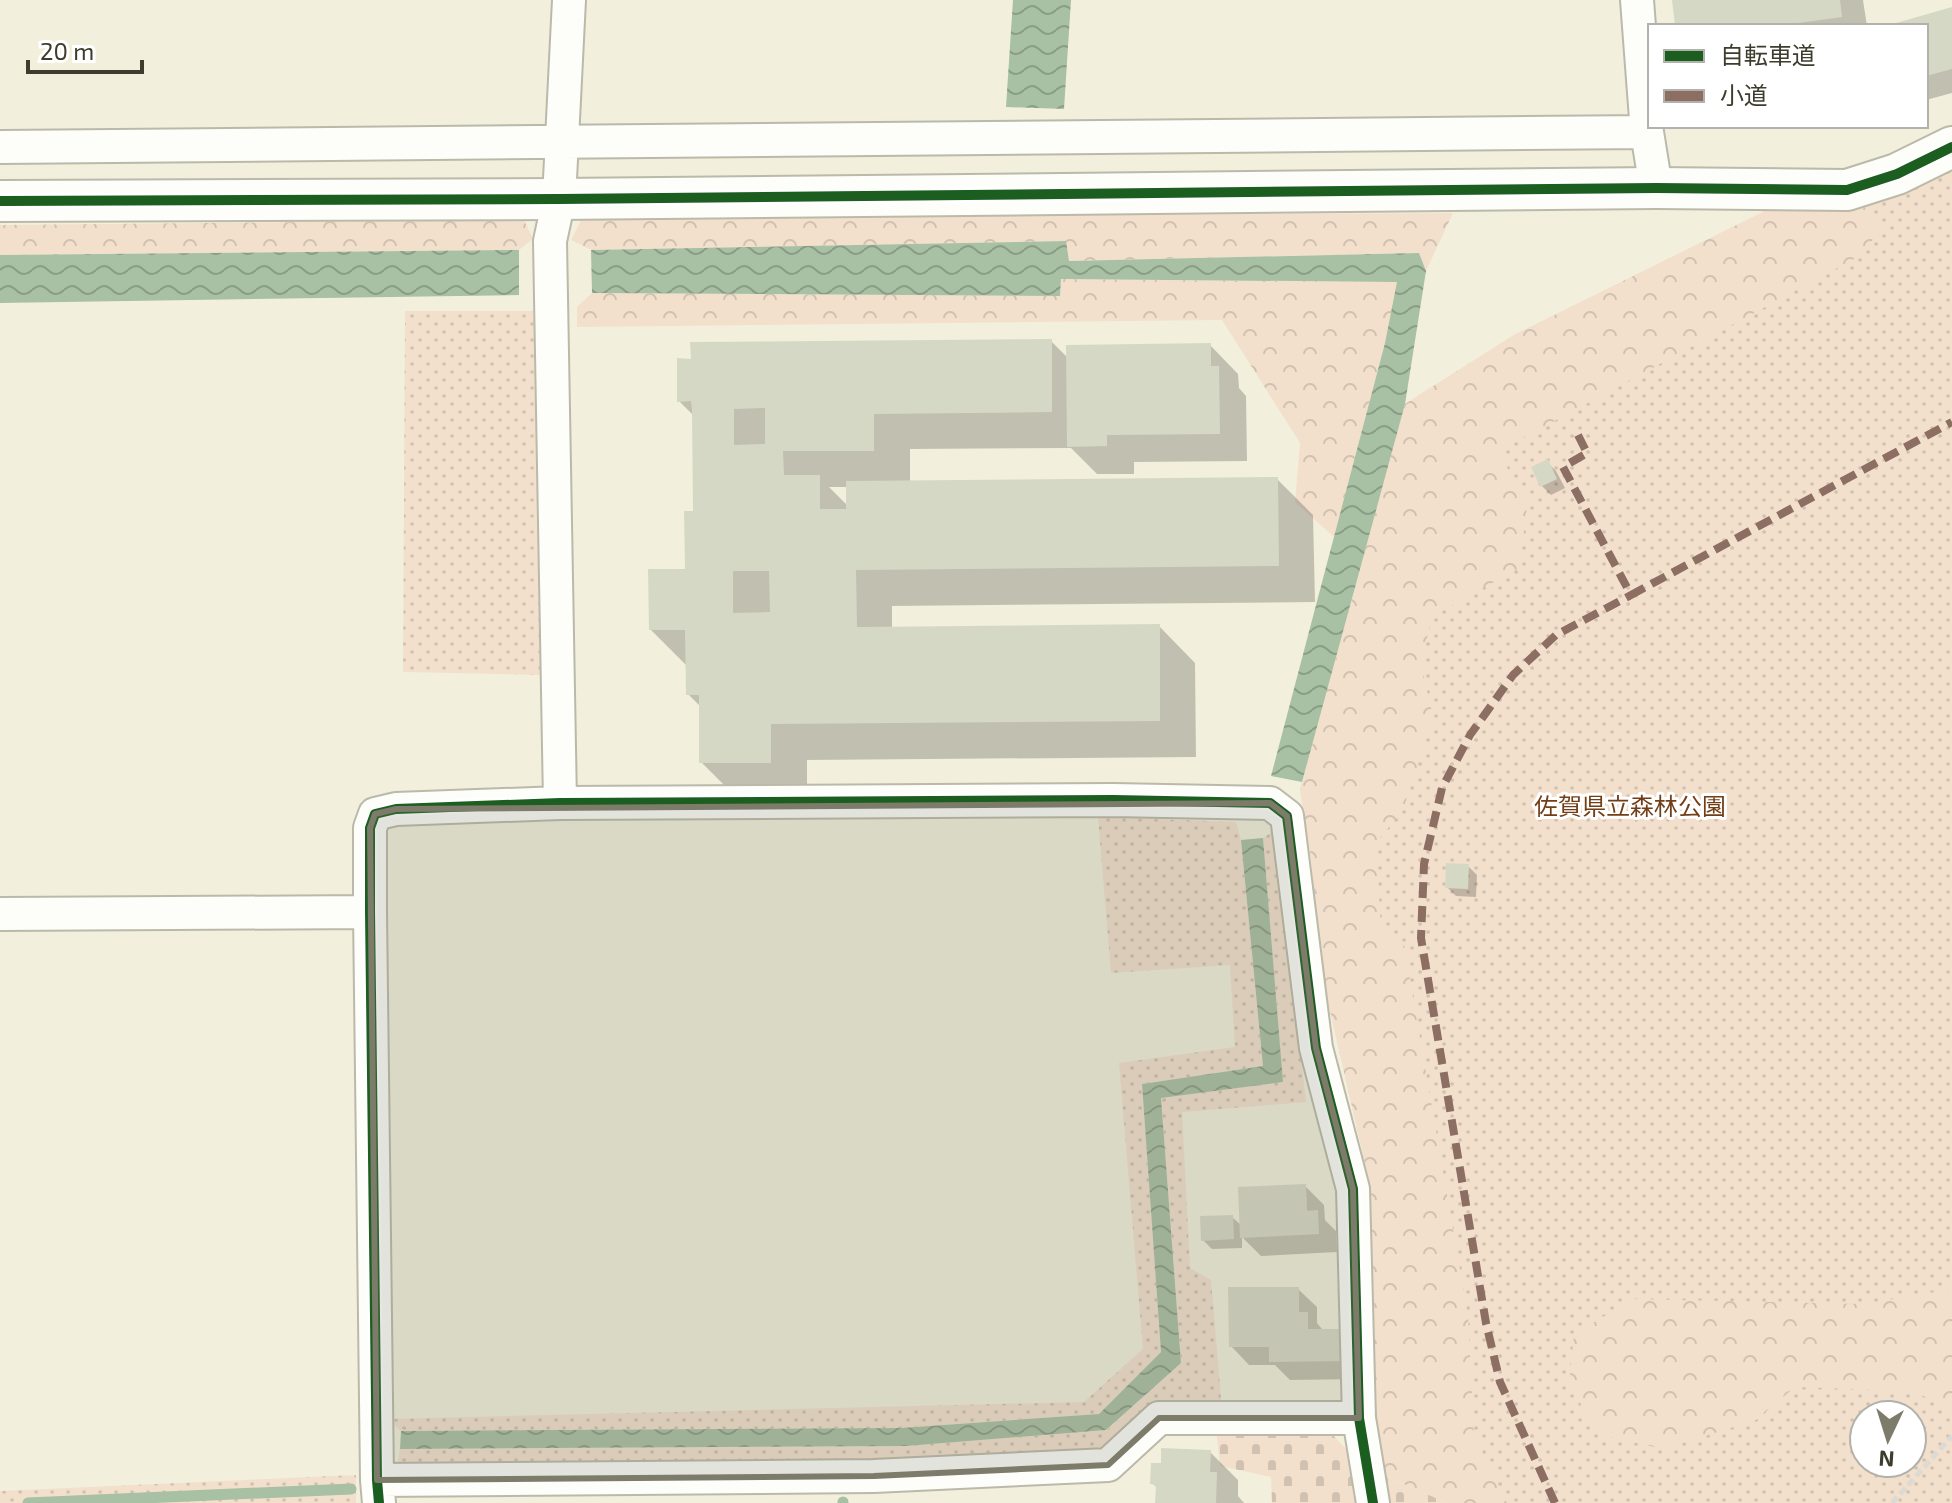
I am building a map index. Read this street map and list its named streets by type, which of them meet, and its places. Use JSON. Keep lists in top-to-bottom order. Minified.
{"parks":["佐賀県立森林公園"],"legend":["自転車道","小道"],"scale_bar":"20 m","north":"bottom"}
